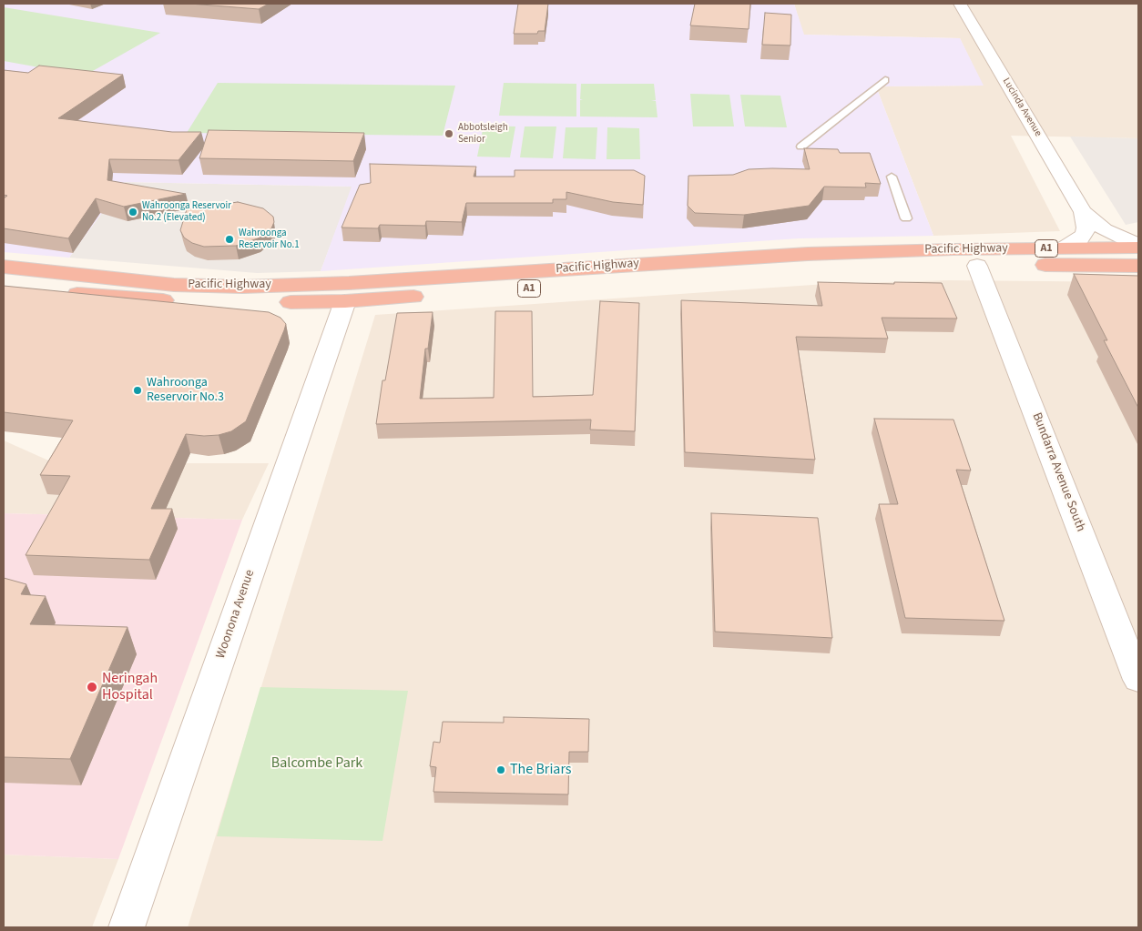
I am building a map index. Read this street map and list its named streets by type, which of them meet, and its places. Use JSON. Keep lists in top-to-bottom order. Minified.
{"streets":{"highway":["A1","Pacific Highway"],"street":["Lucinda Avenue","Bundarra Avenue South","Woonona Avenue"]},"crossings":[["Lucinda Avenue","Pacific Highway"],["Pacific Highway","Bundarra Avenue South"],["Pacific Highway","Woonona Avenue"]],"parks":["Balcombe Park"],"places":["Abbotsleigh Senior","Wahroonga Reservoir No.2 (Elevated)","Wahroonga Reservoir No.1","Wahroonga Reservoir No.3","Neringah Hospital","The Briars"]}
